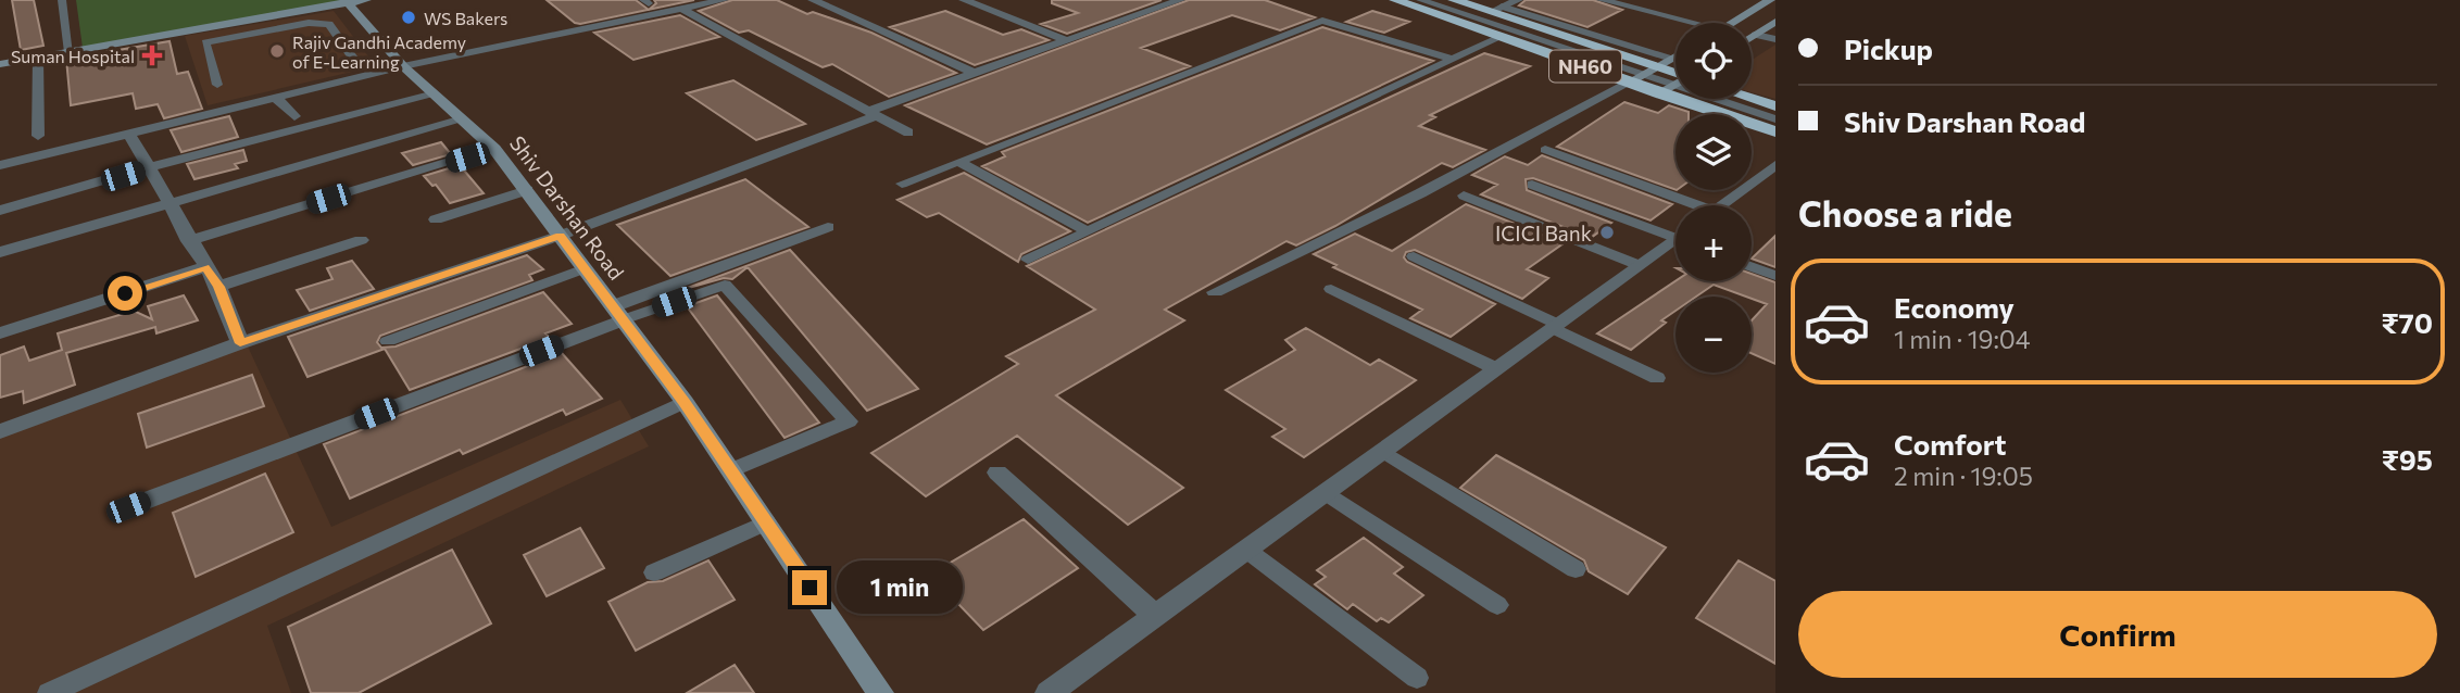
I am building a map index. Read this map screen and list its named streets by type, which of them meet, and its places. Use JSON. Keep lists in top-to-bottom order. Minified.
{"streets":{"highway":["NH60"],"street":["Shiv Darshan Road"]},"places":{"other":["WS Bakers","Rajiv Gandhi Academy of E-Learning","ICICI Bank"],"health":["Suman Hospital"]},"page":{"banner":["Pickup","Shiv Darshan Road"],"map_buttons":["+","−"],"heading":"Choose a ride","list":[{"name":"Economy","note":"1 min · 19:04","value":"₹70"},{"name":"Comfort","note":"2 min · 19:05","value":"₹95"}],"bubble":"1 min","buttons":"Confirm"}}
